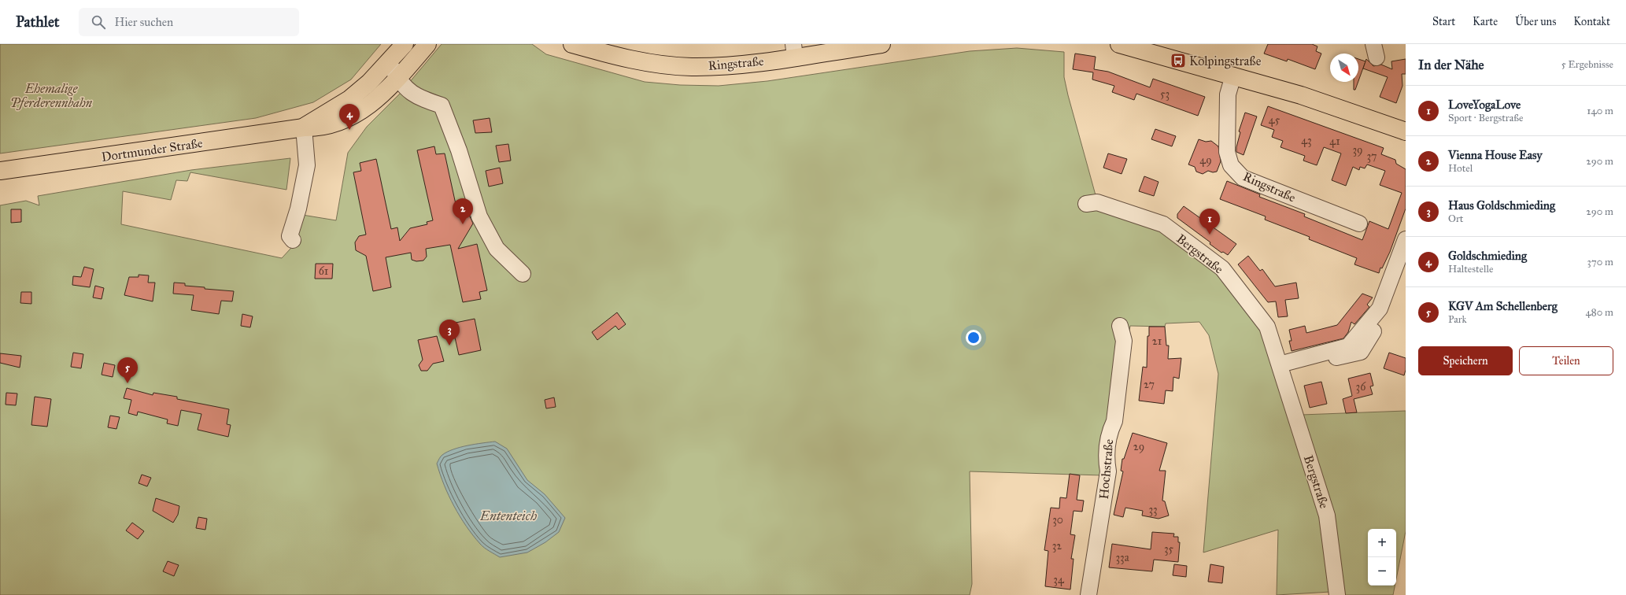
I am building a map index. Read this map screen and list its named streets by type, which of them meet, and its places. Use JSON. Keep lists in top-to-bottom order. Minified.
{"streets":{"main road":["Ringstraße","Dortmunder Straße"],"street":["Bergstraße","Hochstraße"]},"water":["Ententeich"],"parks":["Ehemalige Pferderennbahn"],"places":{"bus stop":["Kolpingstraße"]},"house_numbers":["53","45","43","41","39","37","49","61","21","27","36","29","33","30","32","35","33a","34"],"north":"bottom right","page":{"header":"Pathlet","search":"Hier suchen","nav":["Start","Karte","Über uns","Kontakt"],"heading":["In der Nähe","5 Ergebnisse"],"list":[{"mark":"1","name":"LoveYogaLove","note":"Sport · Bergstraße","value":"140 m"},{"mark":"2","name":"Vienna House Easy","note":"Hotel","value":"290 m"},{"mark":"3","name":"Haus Goldschmieding","note":"Ort","value":"290 m"},{"mark":"4","name":"Goldschmieding","note":"Haltestelle","value":"370 m"},{"mark":"5","name":"KGV Am Schellenberg","note":"Park","value":"480 m"}],"pins":["4","2","1","3","5"],"buttons":["Speichern","Teilen"],"map_buttons":["+","−"]}}
